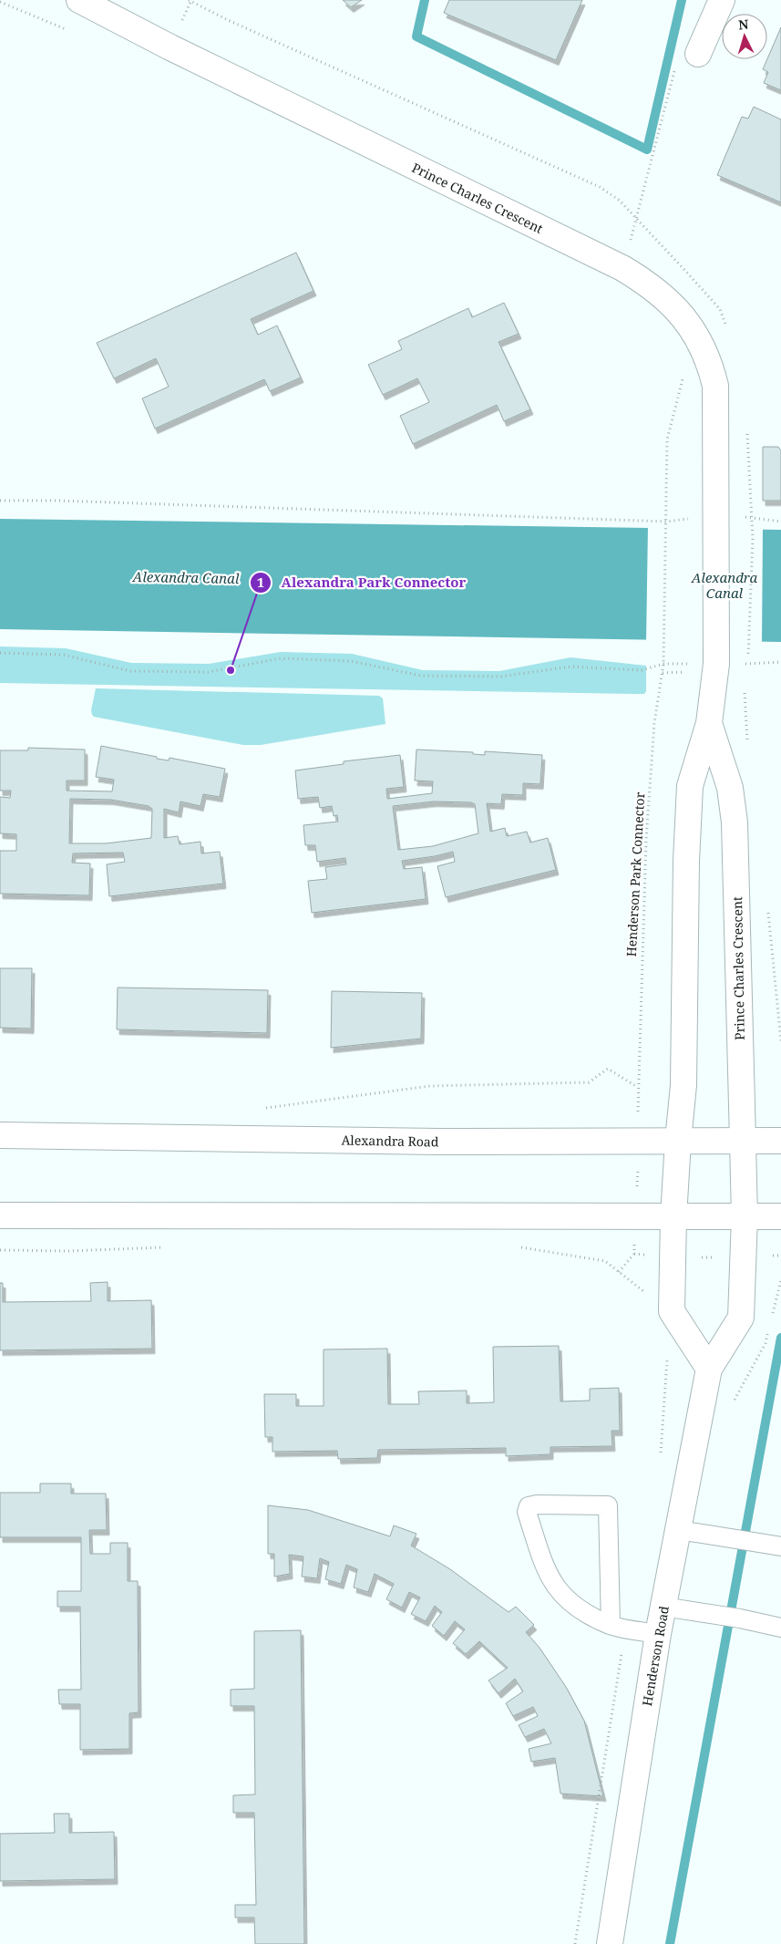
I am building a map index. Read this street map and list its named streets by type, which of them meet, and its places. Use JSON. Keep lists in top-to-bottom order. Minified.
{"streets":{"main road":["Prince Charles Crescent","Alexandra Road","Henderson Road"],"path":["Henderson Park Connector"]},"crossings":[["Prince Charles Crescent","Alexandra Road"],["Prince Charles Crescent","Henderson Road"]],"water":["Alexandra Canal"],"places":["Alexandra Park Connector"],"north":"top"}
